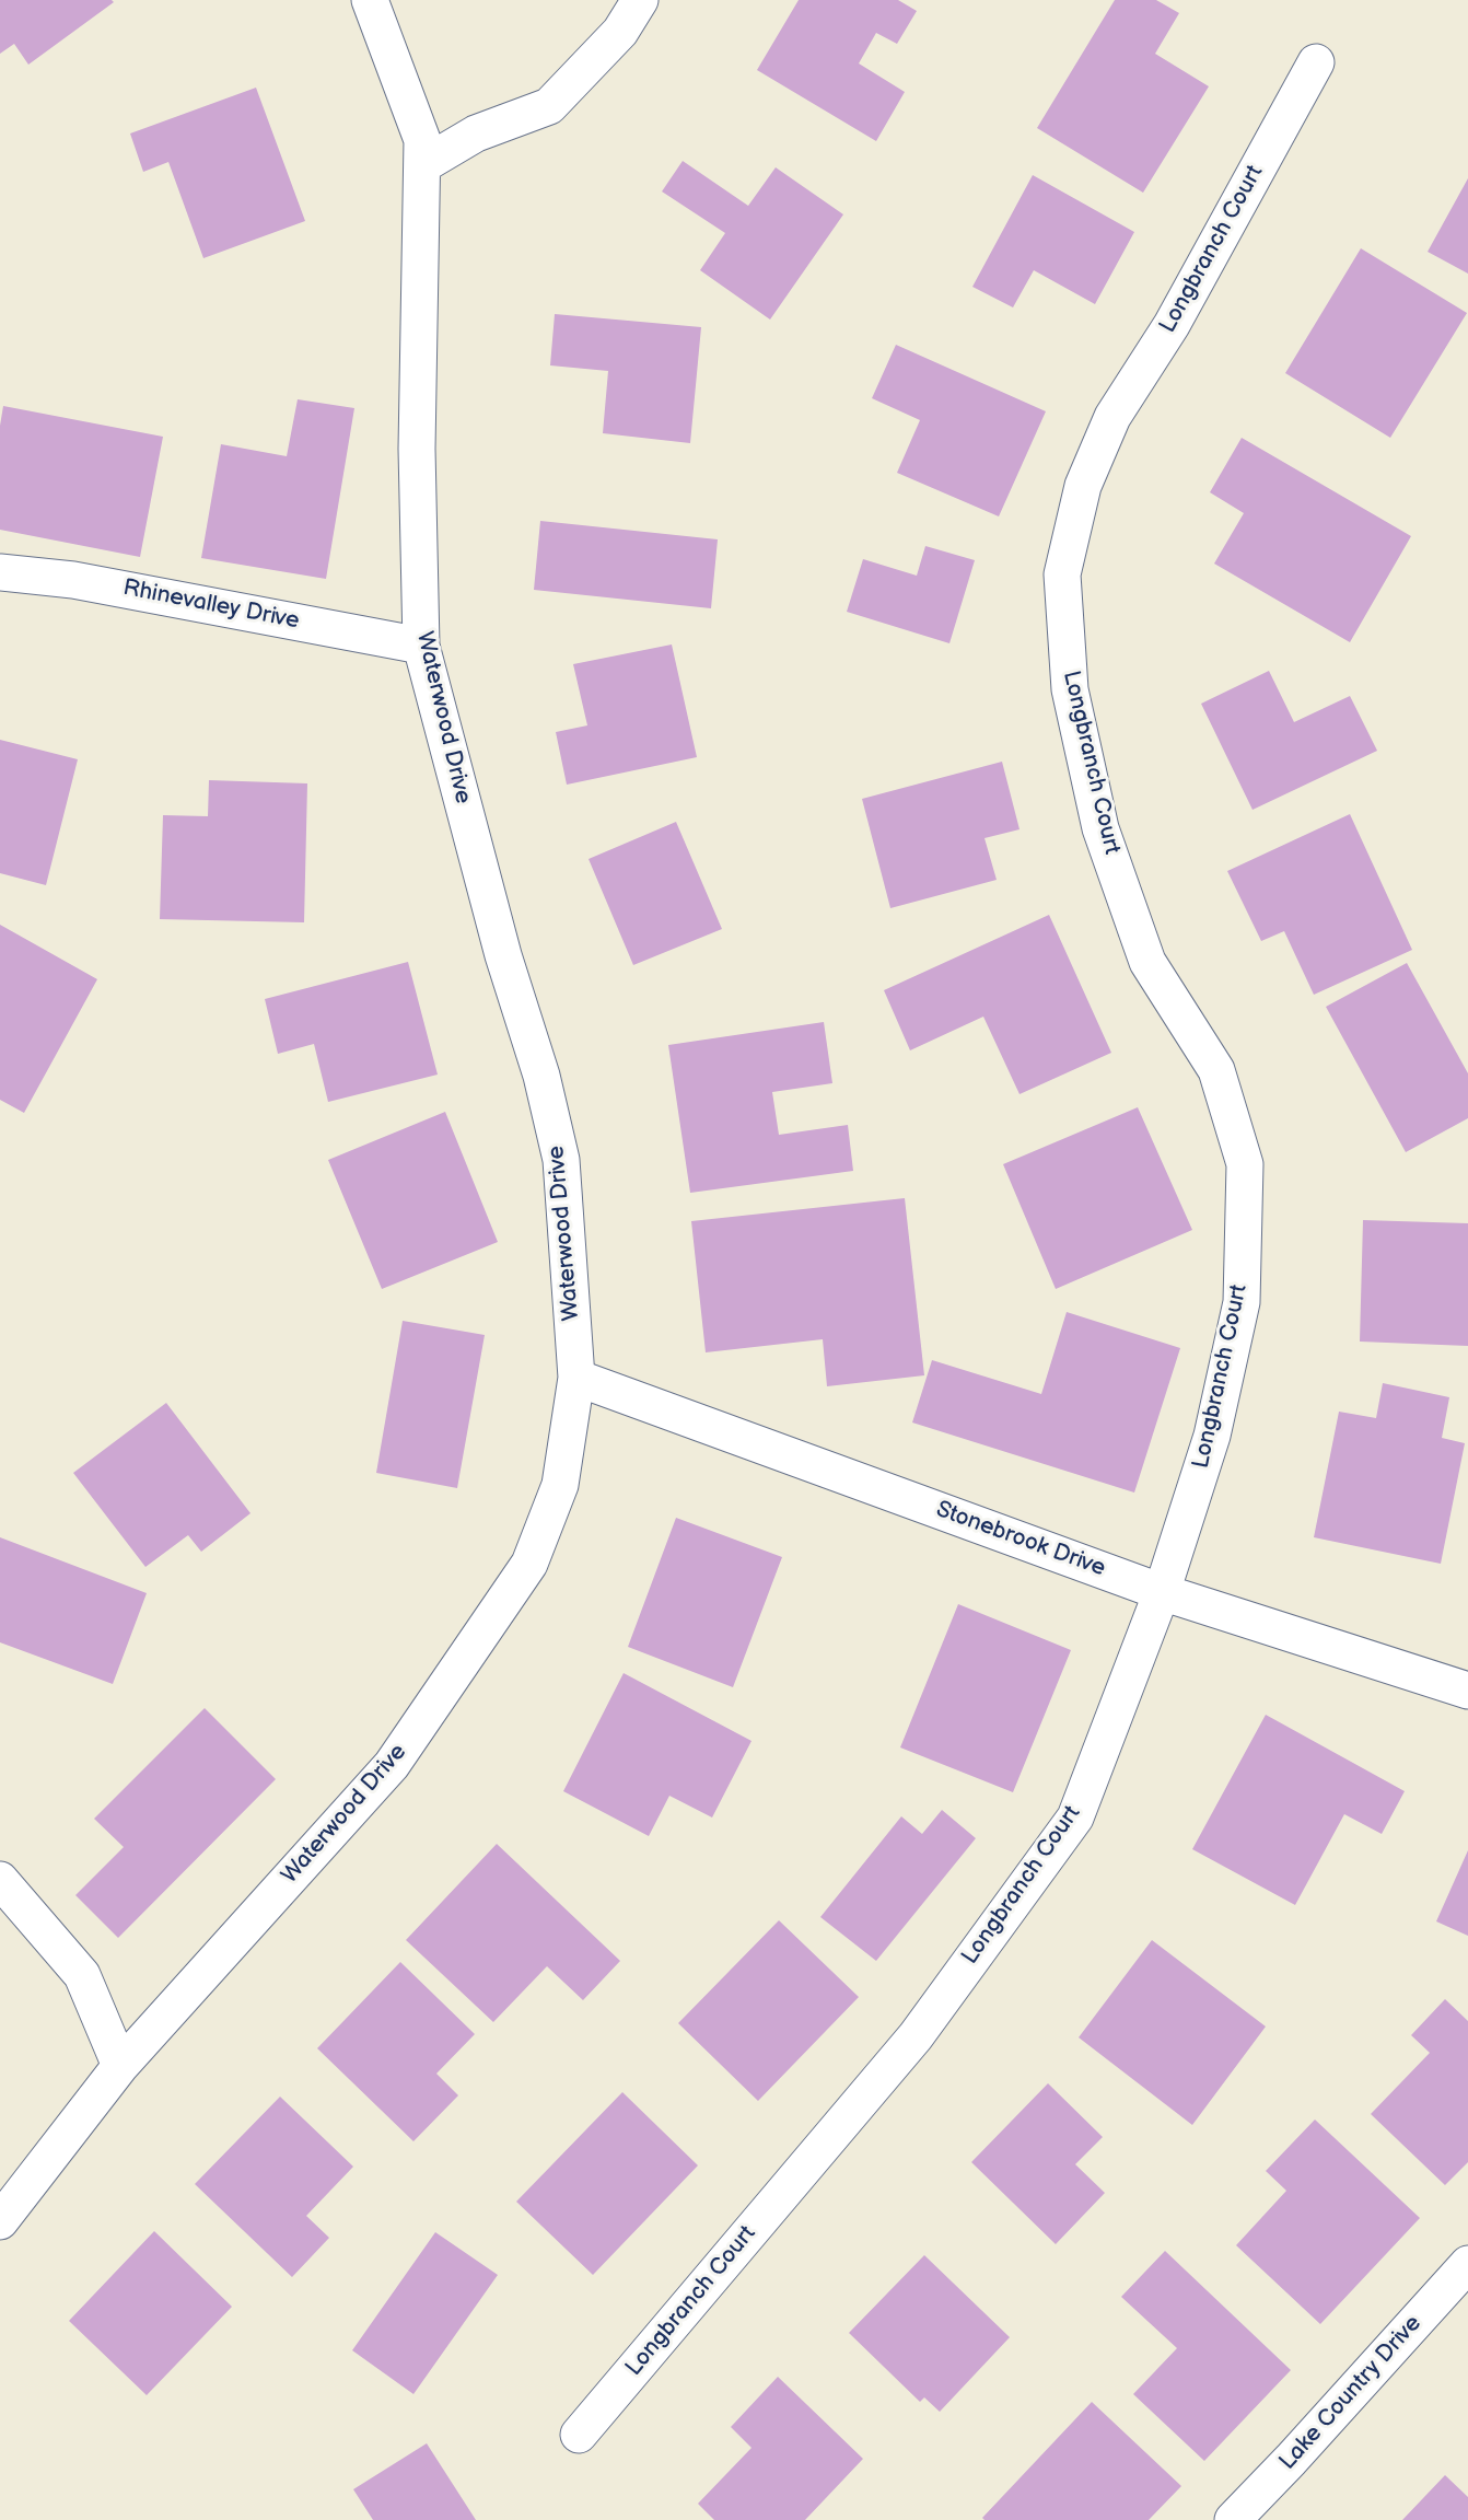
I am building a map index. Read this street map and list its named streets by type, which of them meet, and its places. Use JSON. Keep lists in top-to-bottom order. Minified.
{"streets":{"street":["Longbranch Court","Rhinevalley Drive","Waterwood Drive","Stonebrook Drive","Lake Country Drive"]},"crossings":[["Longbranch Court","Stonebrook Drive"],["Rhinevalley Drive","Waterwood Drive"],["Waterwood Drive","Stonebrook Drive"]]}
